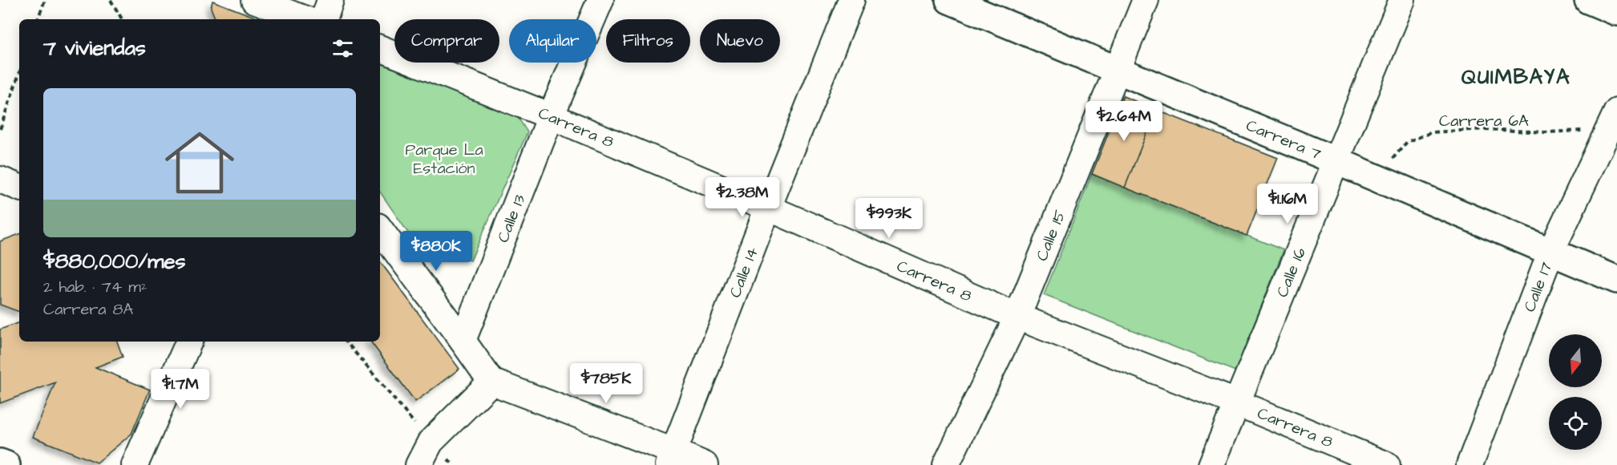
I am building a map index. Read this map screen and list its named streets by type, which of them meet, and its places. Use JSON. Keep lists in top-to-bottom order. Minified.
{"streets":{"main road":["Carrera 7"],"street":["Carrera 8","Calle 13","Calle 15","Calle 14","Calle 16","Calle 17"],"path":["Carrera 6A"]},"crossings":[["Carrera 6A","Carrera 7"],["Carrera 6A","Calle 17"],["Carrera 8","Calle 13"],["Carrera 8","Calle 15"],["Carrera 8","Calle 14"],["Carrera 8","Calle 16"],["Carrera 7","Calle 15"],["Carrera 7","Calle 16"],["Carrera 7","Calle 17"]],"districts":["QUIMBAYA"],"parks":["Parque La Estación"],"north":"bottom","page":{"chip":["Comprar","Alquilar","Filtros","Nuevo"],"heading":"7 viviendas","list":[{"name":"$880,000/mes","note":"2 hab. · 74 m² · Carrera 8A"}],"price":["$2.64M","$2.38M","$1.16M","$993K","$880K","$785K","$1.7M"]}}
